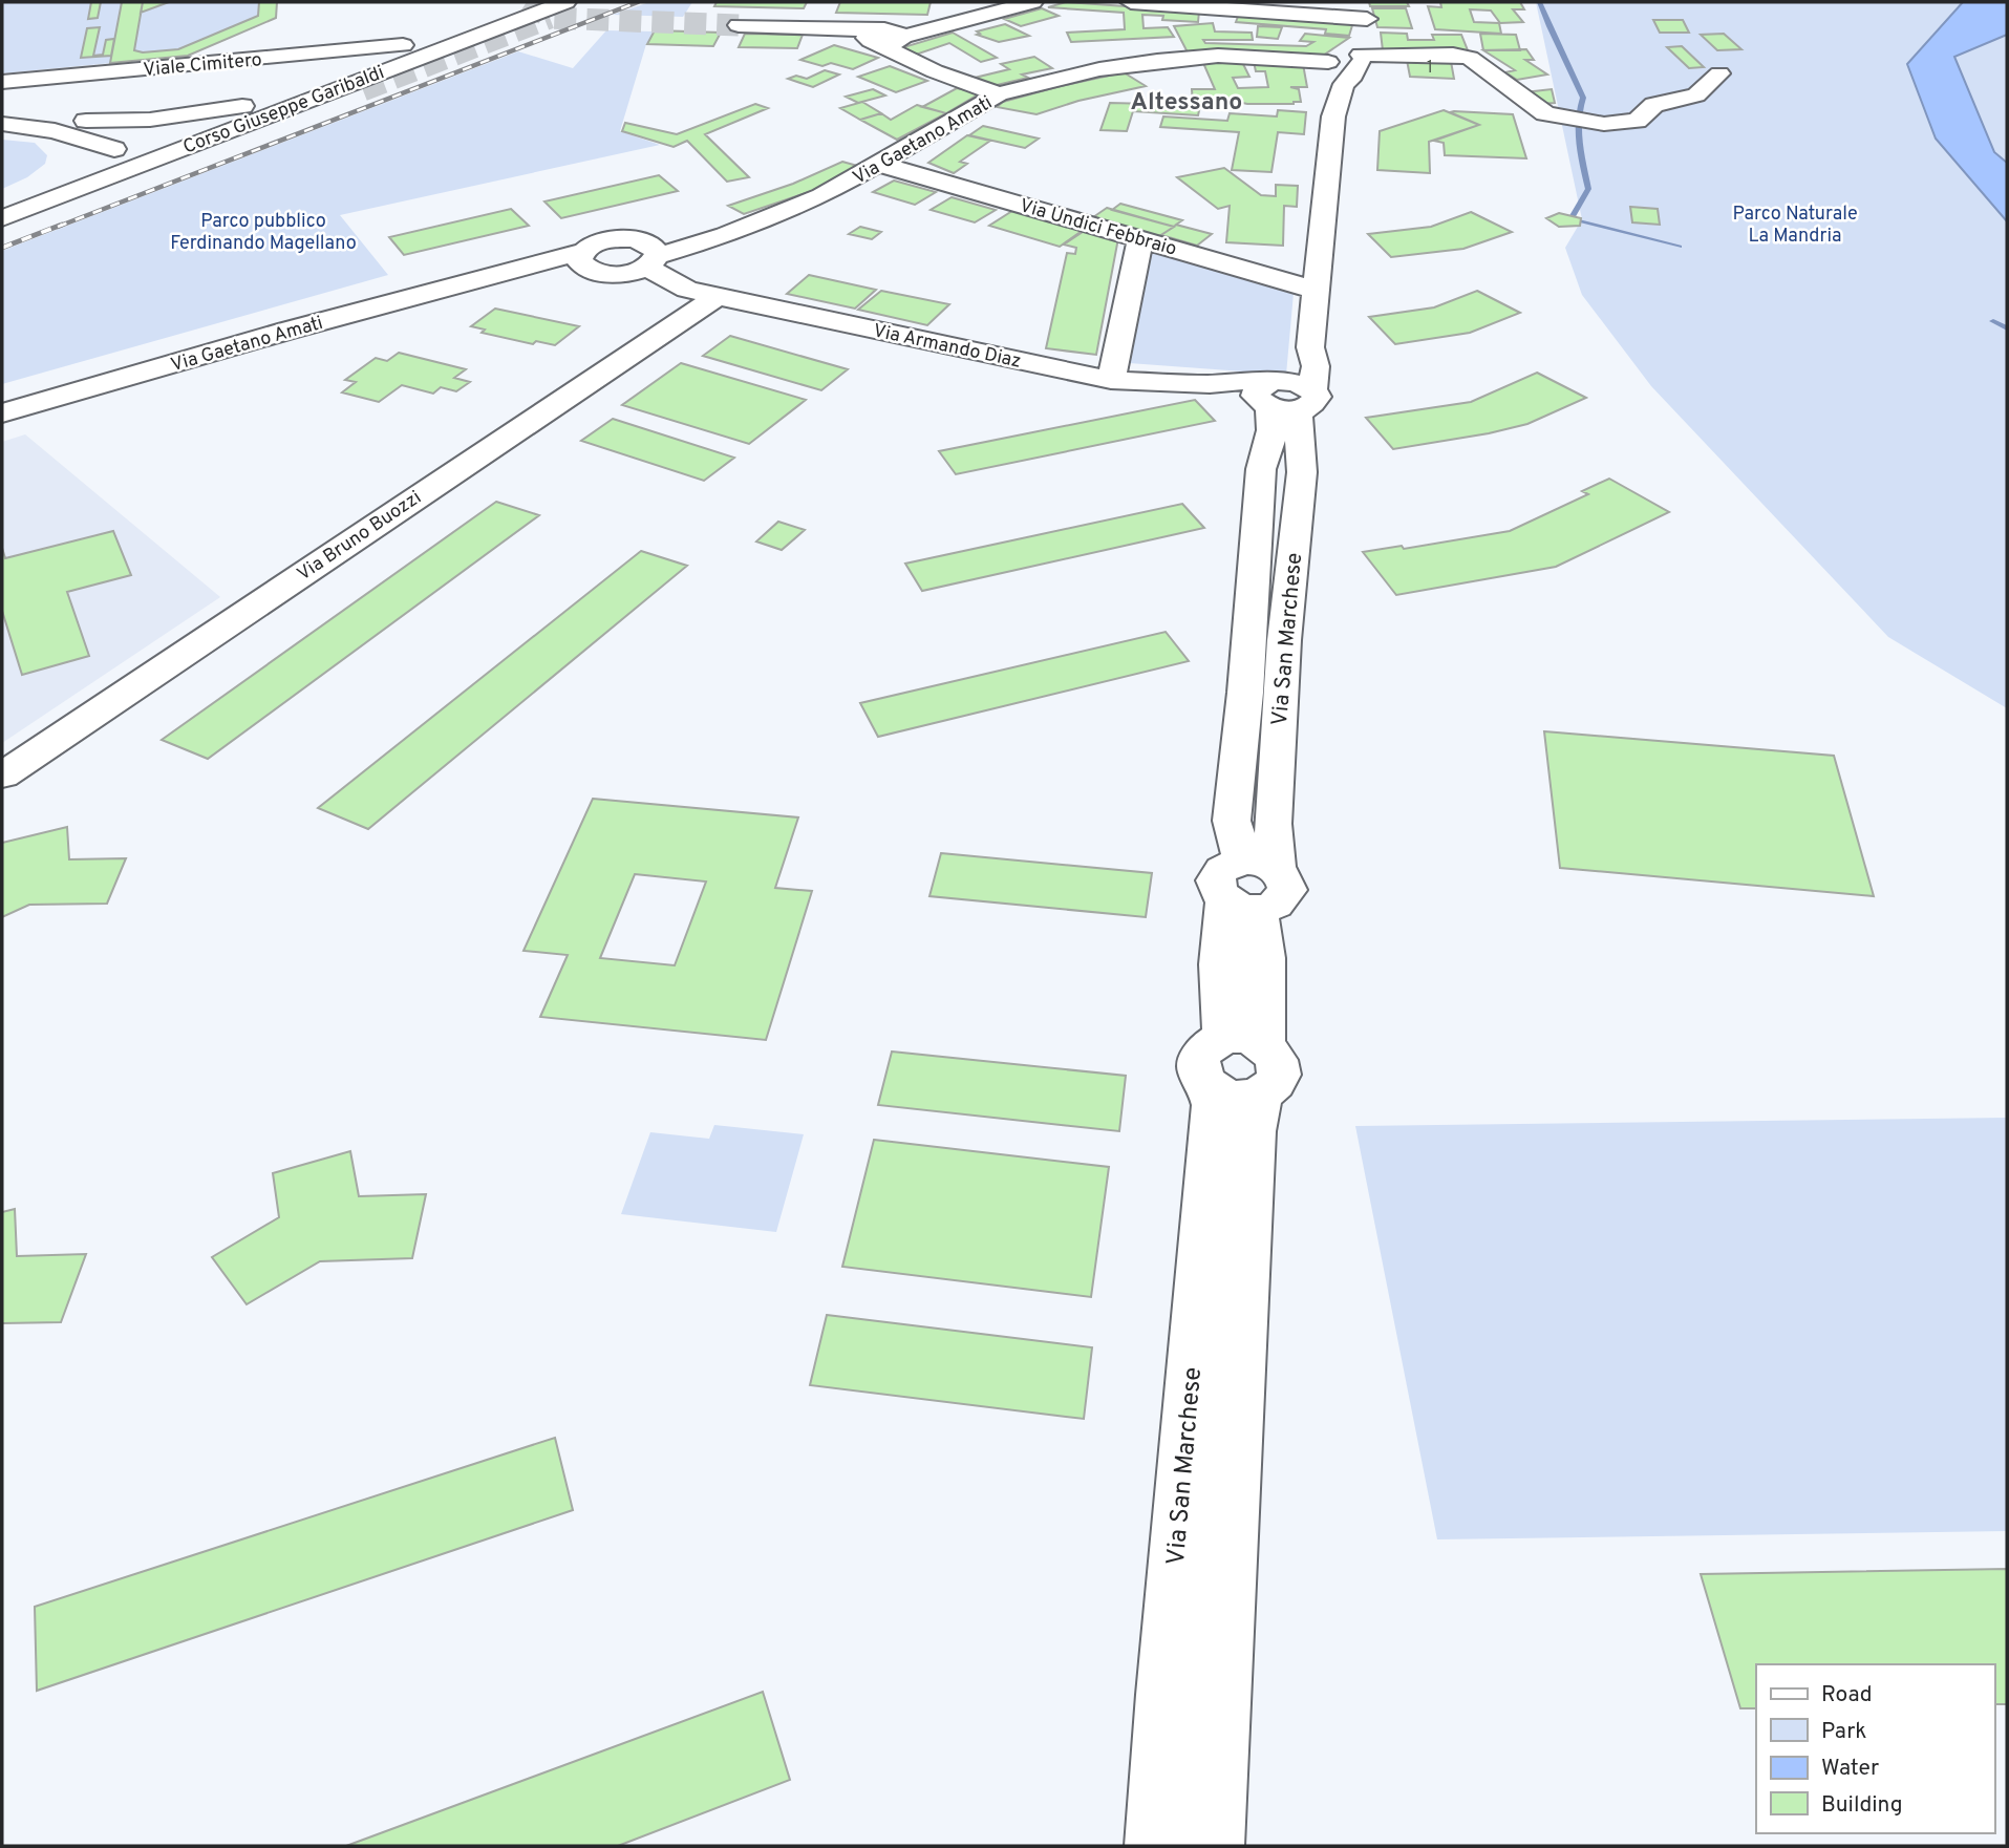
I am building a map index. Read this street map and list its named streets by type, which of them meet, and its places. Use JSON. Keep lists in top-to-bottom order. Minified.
{"streets":{"street":["Viale Cimitero","Corso Giuseppe Garibaldi","Via Gaetano Amati","Via Undici Febbraio","Via Armando Diaz","Via Bruno Buozzi","Via San Marchese"]},"crossings":[["Viale Cimitero","Corso Giuseppe Garibaldi"],["Via Gaetano Amati","Via Undici Febbraio"],["Via Gaetano Amati","Via Armando Diaz"],["Via Armando Diaz","Via Bruno Buozzi"],["Via Armando Diaz","Via San Marchese"]],"districts":["Altessano"],"parks":["Parco Naturale La Mandria","Parco pubblico Ferdinando Magellano"],"house_numbers":["1"],"legend":["Road","Park","Water","Building"]}
